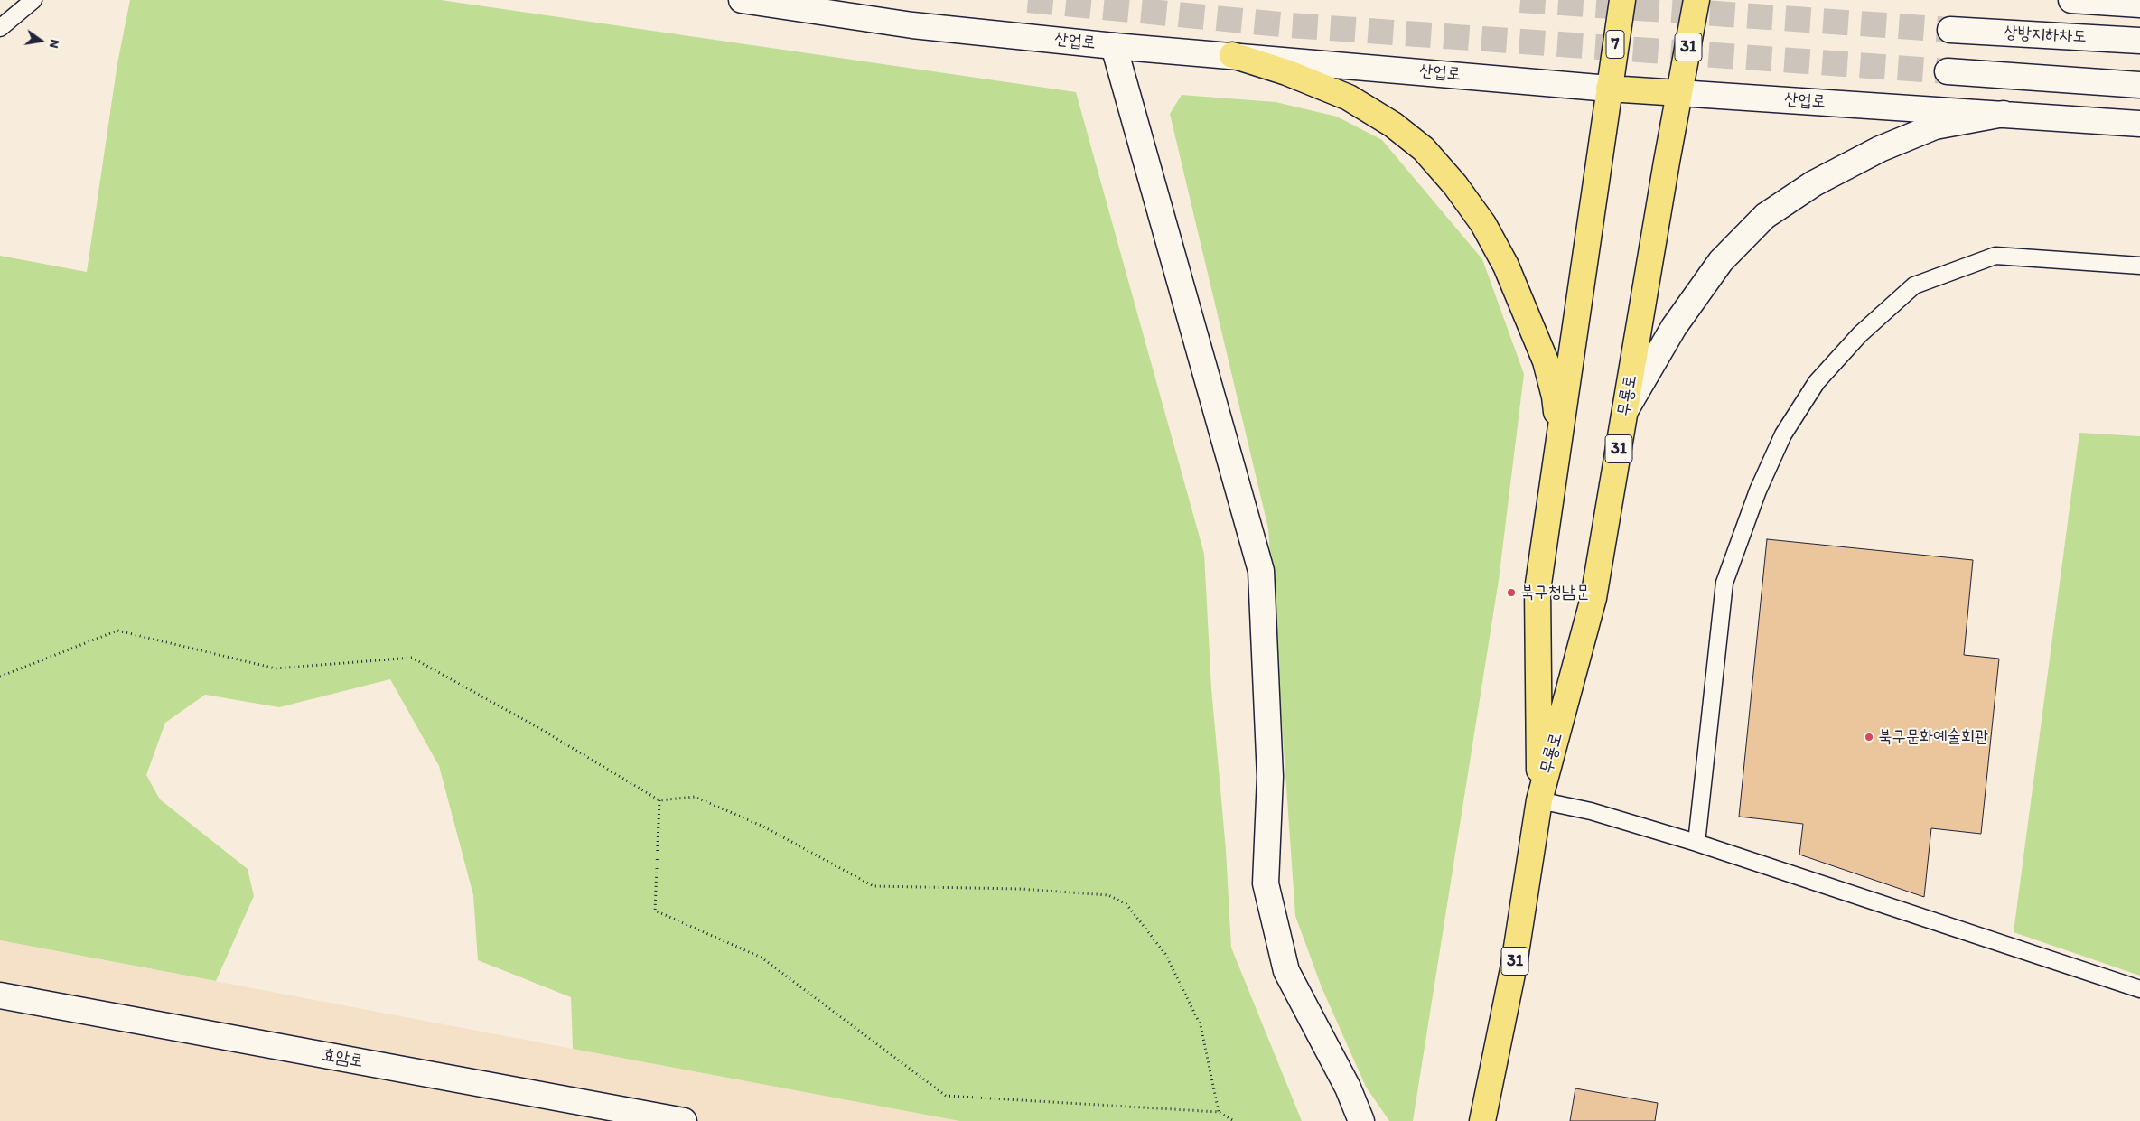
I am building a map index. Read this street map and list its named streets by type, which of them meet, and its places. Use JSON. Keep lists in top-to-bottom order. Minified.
{"streets":{"main road":["상방지하차도","산업로","7","31","무룡로","효암로"]},"crossings":[["산업로","7"],["산업로","31"],["산업로","무룡로"],["7","무룡로"],["31","무룡로"]],"places":["북구청남문","북구문화예술회관"],"north":"right"}
